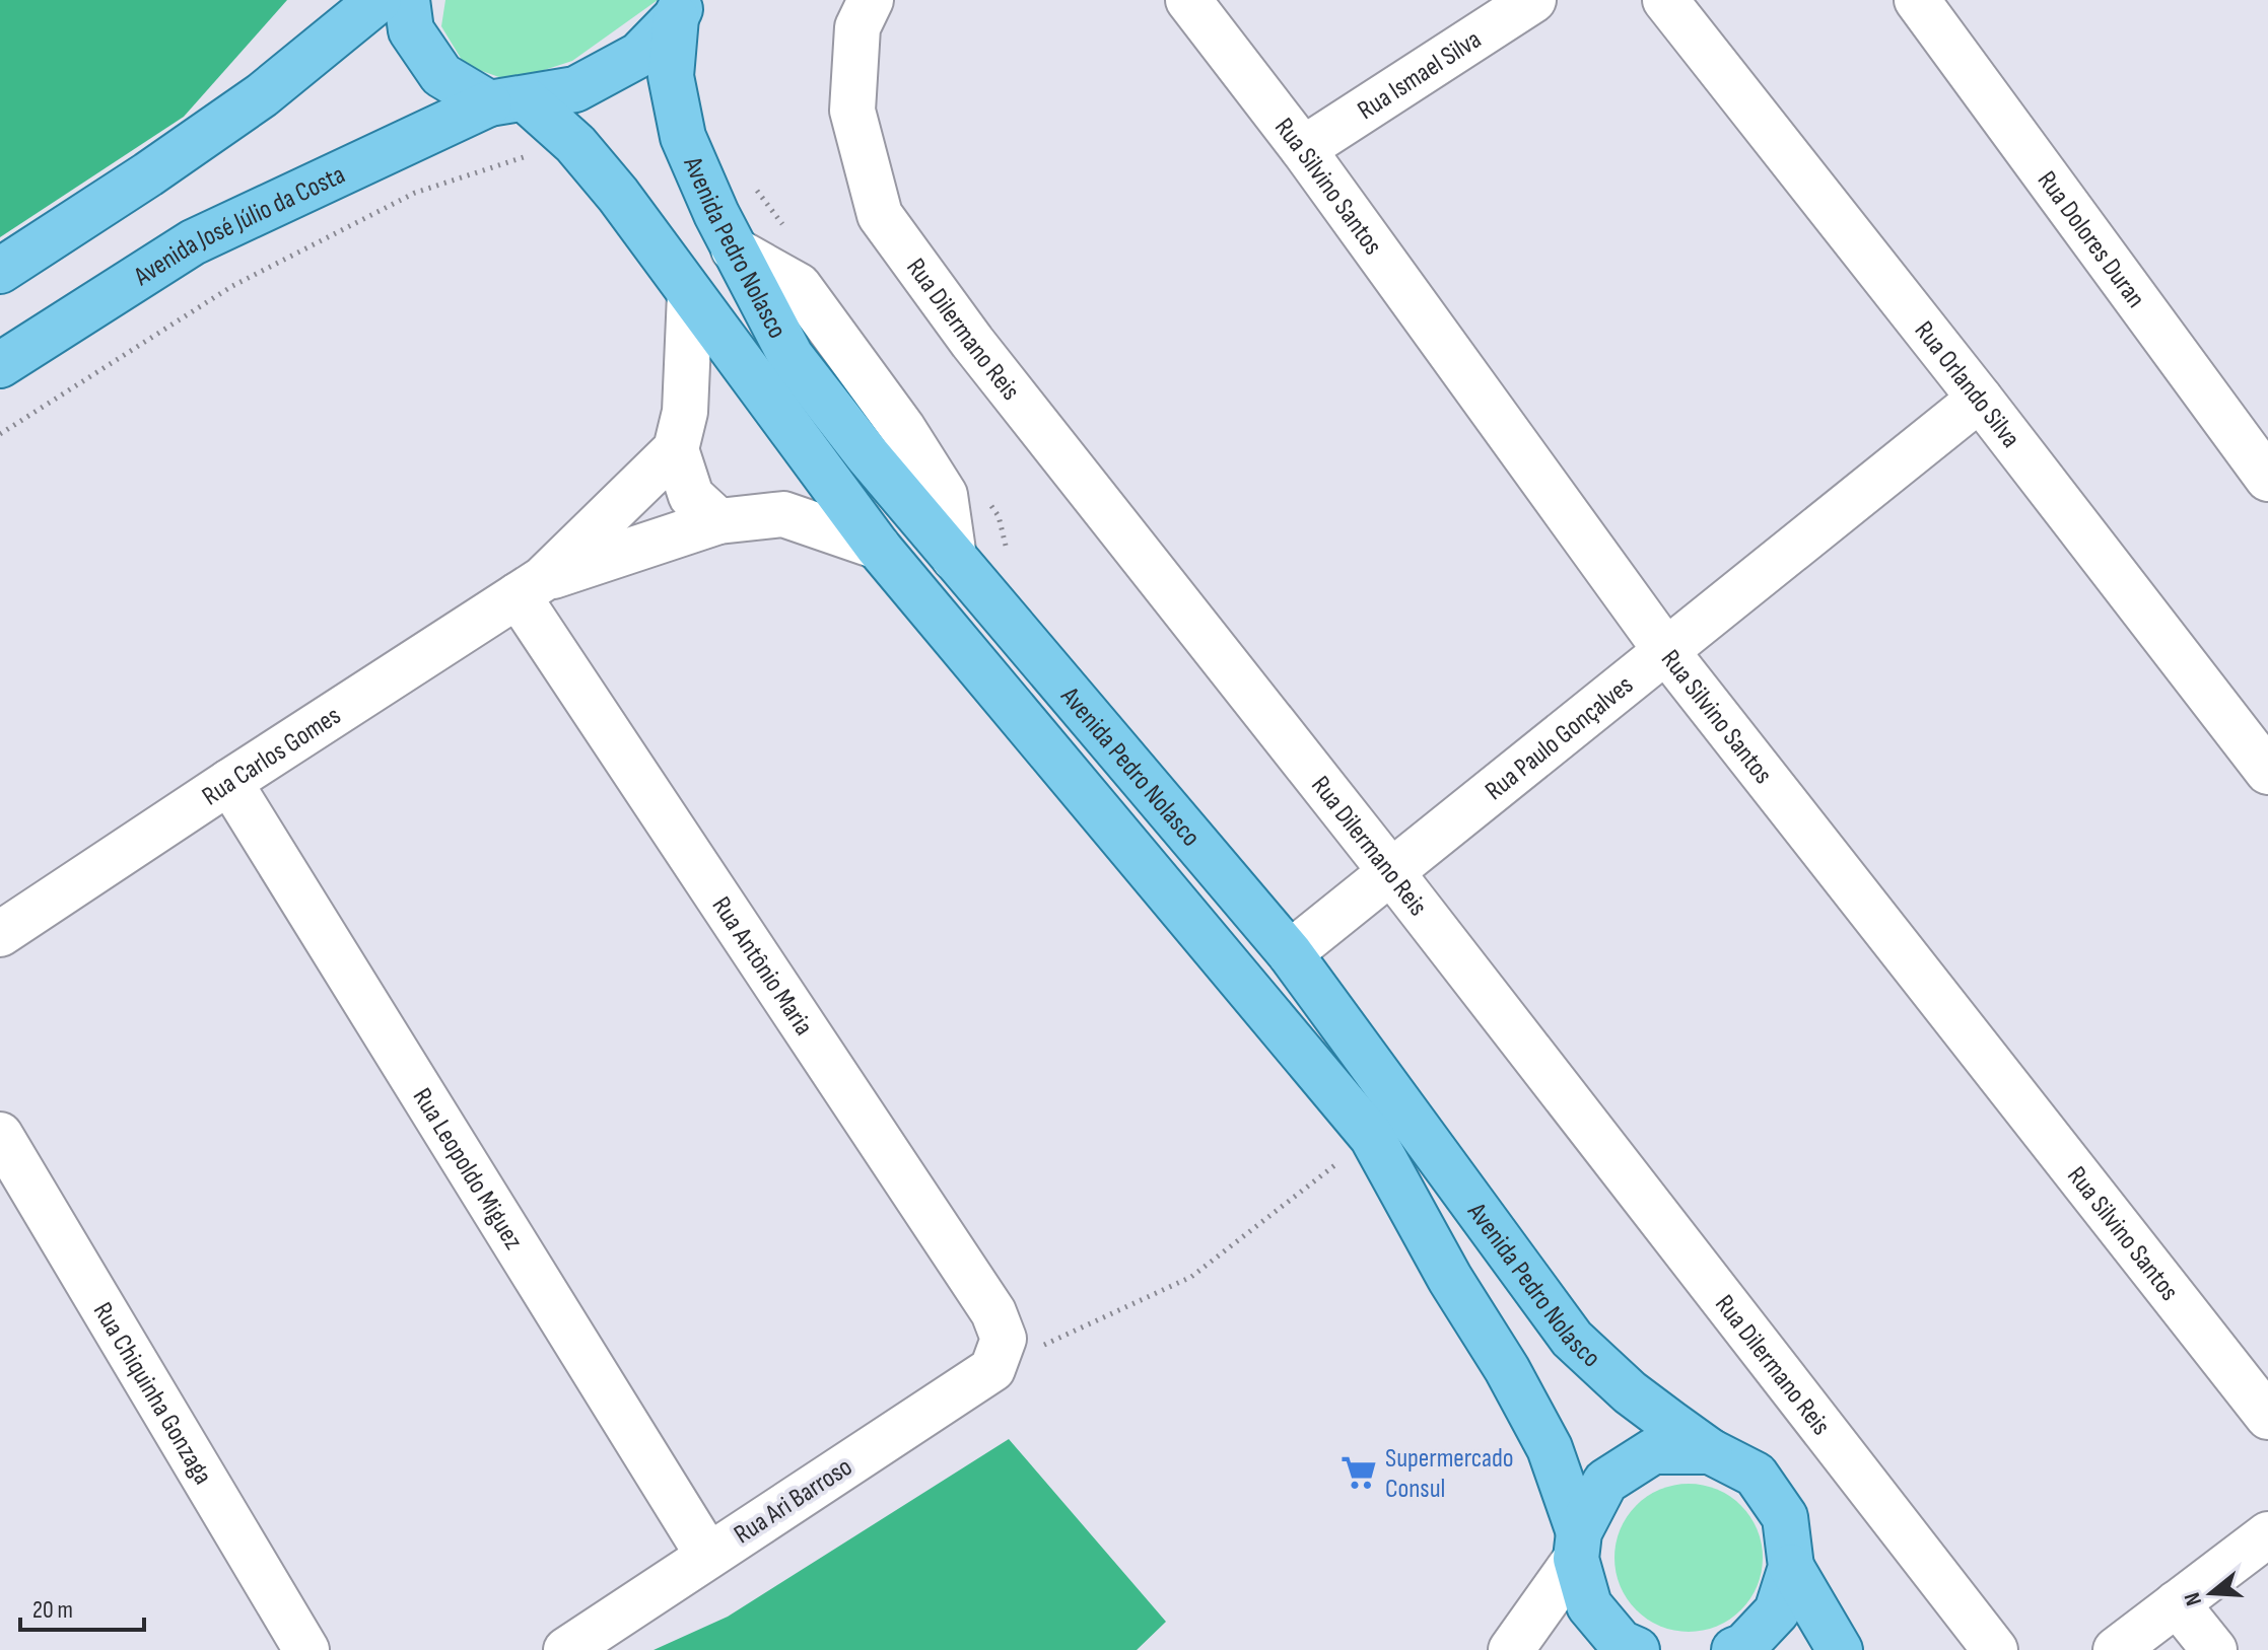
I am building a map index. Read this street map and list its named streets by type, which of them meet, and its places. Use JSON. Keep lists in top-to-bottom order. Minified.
{"streets":{"main road":["Avenida José Júlio da Costa","Avenida Pedro Nolasco"],"street":["Rua Ismael Silva","Rua Silvino Santos","Rua Dolores Duran","Rua Dilermano Reis","Rua Orlando Silva","Rua Paulo Gonçalves","Rua Carlos Gomes","Rua Antônio Maria","Rua Leopoldo Miguez","Rua Chiquinha Gonzaga","Rua Ari Barroso"]},"crossings":[["Rua Ismael Silva","Rua Silvino Santos"],["Rua Silvino Santos","Rua Paulo Gonçalves"],["Avenida José Júlio da Costa","Avenida Pedro Nolasco"],["Avenida Pedro Nolasco","Rua Paulo Gonçalves"],["Rua Dilermano Reis","Rua Paulo Gonçalves"],["Rua Orlando Silva","Rua Paulo Gonçalves"],["Rua Carlos Gomes","Rua Antônio Maria"],["Rua Carlos Gomes","Rua Leopoldo Miguez"],["Rua Antônio Maria","Rua Ari Barroso"],["Rua Leopoldo Miguez","Rua Ari Barroso"]],"places":{"supermarket":["Supermercado Consul"]},"scale_bar":"20 m","north":"left"}
